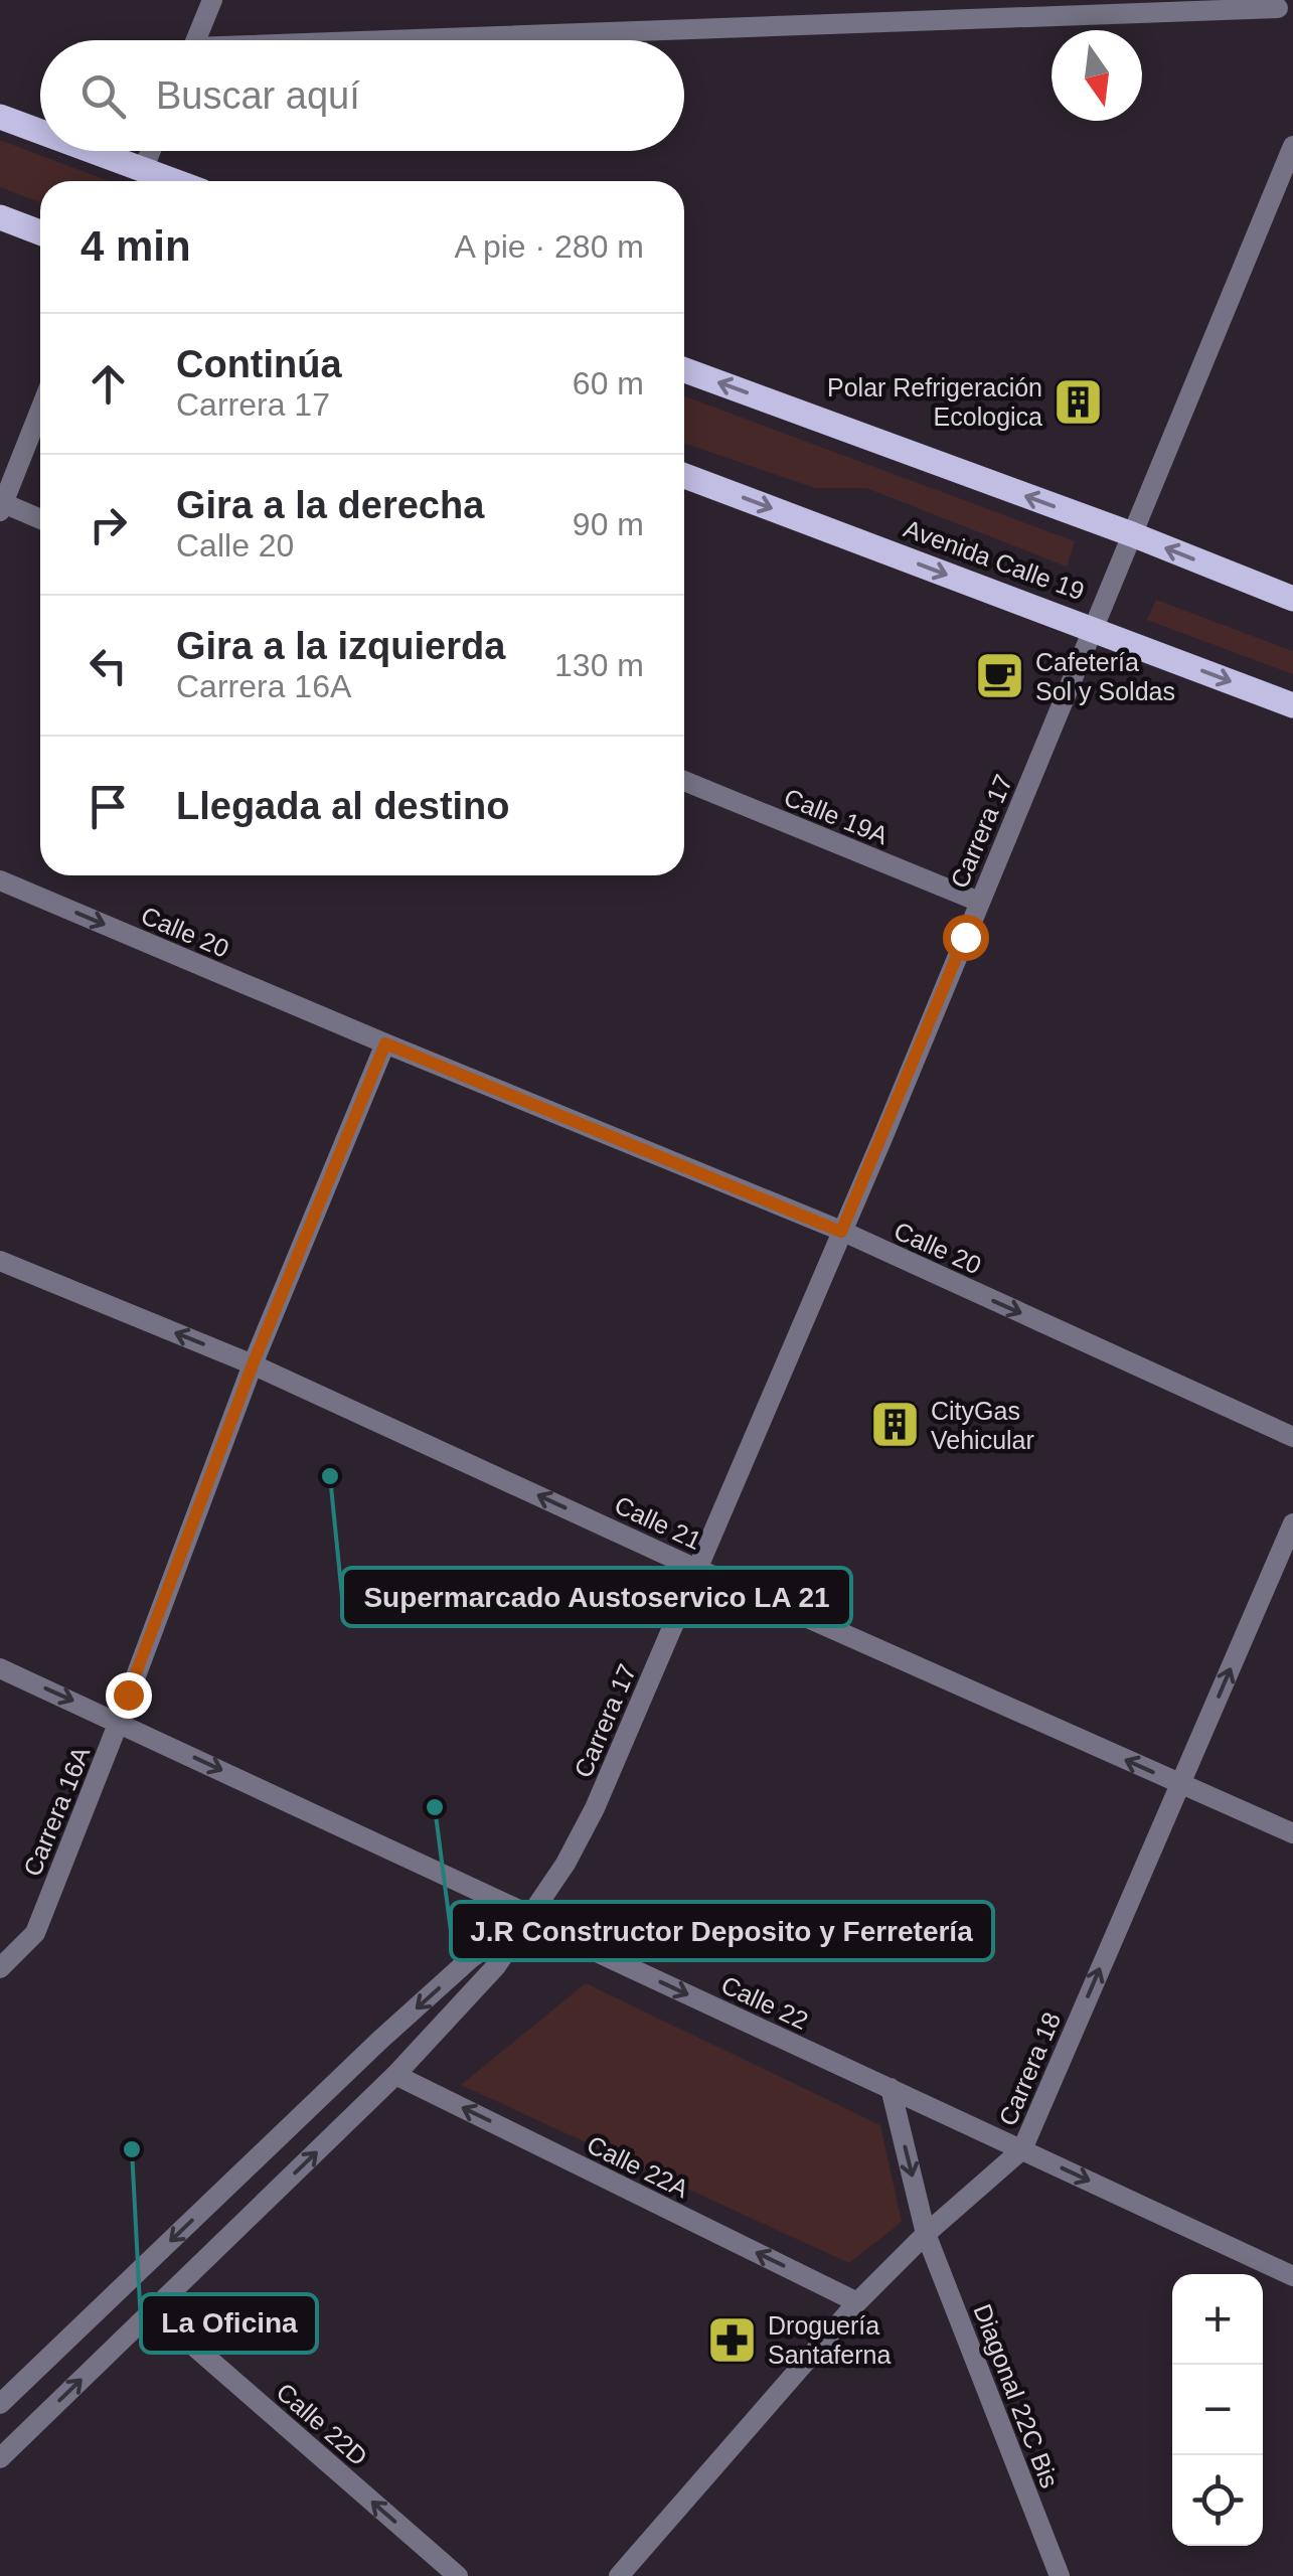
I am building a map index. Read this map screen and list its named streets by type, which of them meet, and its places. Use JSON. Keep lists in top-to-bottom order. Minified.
{"streets":{"main road":["Avenida Calle 19"],"street":["Calle 19A","Carrera 17","Calle 20","Calle 21","Carrera 16A","Calle 22","Carrera 18","Calle 22A","Diagonal 22C Bis","Calle 22D"]},"crossings":[["Avenida Calle 19","Carrera 17"],["Calle 19A","Carrera 17"],["Carrera 17","Calle 20"],["Carrera 17","Calle 21"],["Carrera 17","Calle 22"],["Carrera 17","Calle 22A"],["Carrera 17","Calle 22D"],["Calle 20","Carrera 16A"],["Calle 21","Carrera 16A"],["Calle 21","Carrera 18"],["Carrera 16A","Calle 22"],["Calle 22","Carrera 18"],["Calle 22","Diagonal 22C Bis"],["Carrera 18","Calle 22A"],["Carrera 18","Diagonal 22C Bis"]],"one_way":["Calle 20","Calle 21","Calle 22","Carrera 18","Calle 22A","Calle 22D"],"places":{"building":["Polar Refrigeración Ecologica","CityGas Vehicular"],"cafe":["Cafetería Sol y Soldas"],"other":["Supermarcado Austoservico LA 21","J.R Constructor Deposito y Ferretería","La Oficina"],"pharmacy":["Droguería Santaferna"]},"north":"bottom","page":{"search":"Buscar aquí","heading":["4 min","A pie · 280 m"],"list":[["Continúa","Carrera 17","60 m"],["Gira a la derecha","Calle 20","90 m"],["Gira a la izquierda","Carrera 16A","130 m"],"Llegada al destino"],"map_buttons":["+","−"]}}
